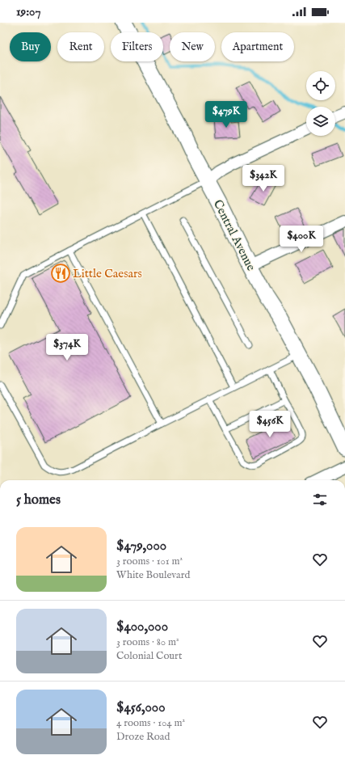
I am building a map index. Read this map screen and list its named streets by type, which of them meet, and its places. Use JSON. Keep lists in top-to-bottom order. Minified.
{"streets":{"street":["Central Avenue"]},"places":{"restaurant":["Little Caesars"]},"page":{"status":"19:07","chip":["Buy","Rent","Filters","New","Apartment"],"price":["$479K","$342K","$400K","$374K","$456K"],"heading":"5 homes","list":[{"name":"$479,000","note":"3 rooms · 101 m² · White Boulevard"},{"name":"$400,000","note":"3 rooms · 80 m² · Colonial Court"},{"name":"$456,000","note":"4 rooms · 104 m² · Droze Road"}]}}
